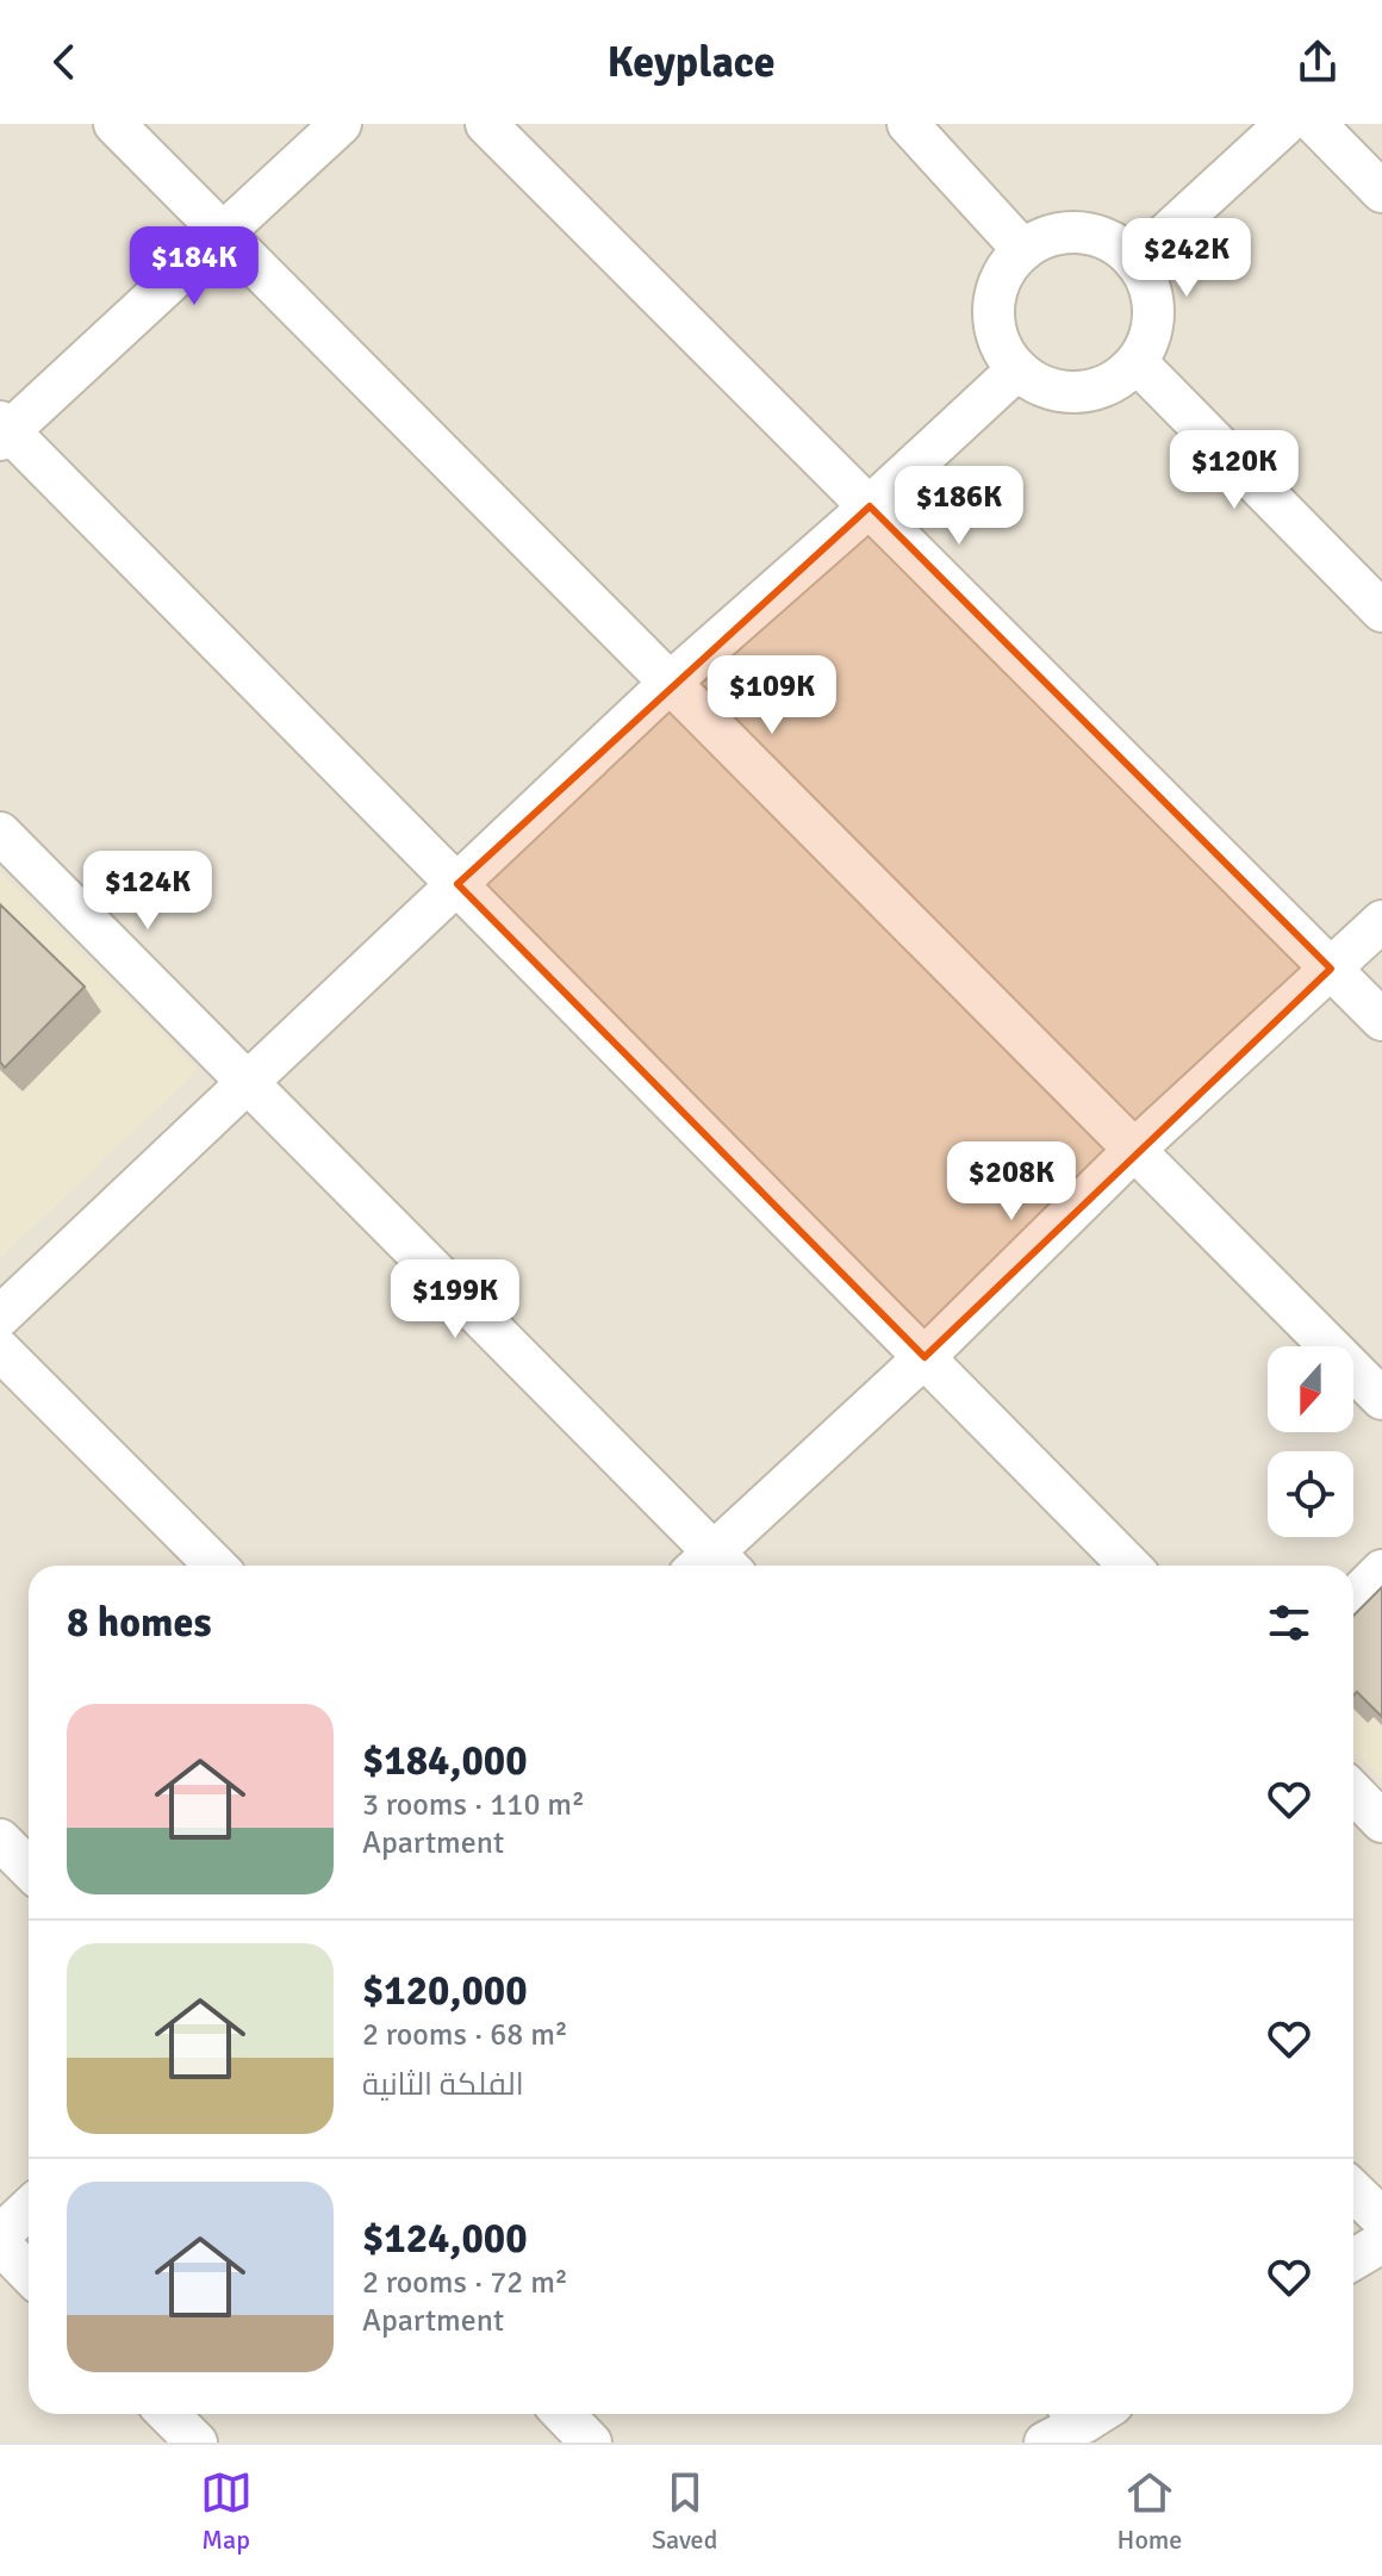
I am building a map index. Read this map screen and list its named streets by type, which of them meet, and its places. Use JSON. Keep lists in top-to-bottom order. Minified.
{"north":"bottom","page":{"header":"Keyplace","price":["$242K","$184K","$120K","$186K","$109K","$124K","$208K","$199K"],"heading":"8 homes","list":[{"name":"$184,000","note":"3 rooms · 110 m² · Apartment"},{"name":"$120,000","note":"2 rooms · 68 m² · الفلكة الثانية"},{"name":"$124,000","note":"2 rooms · 72 m² · Apartment"}],"tabs":["Map","Saved","Home"]}}
